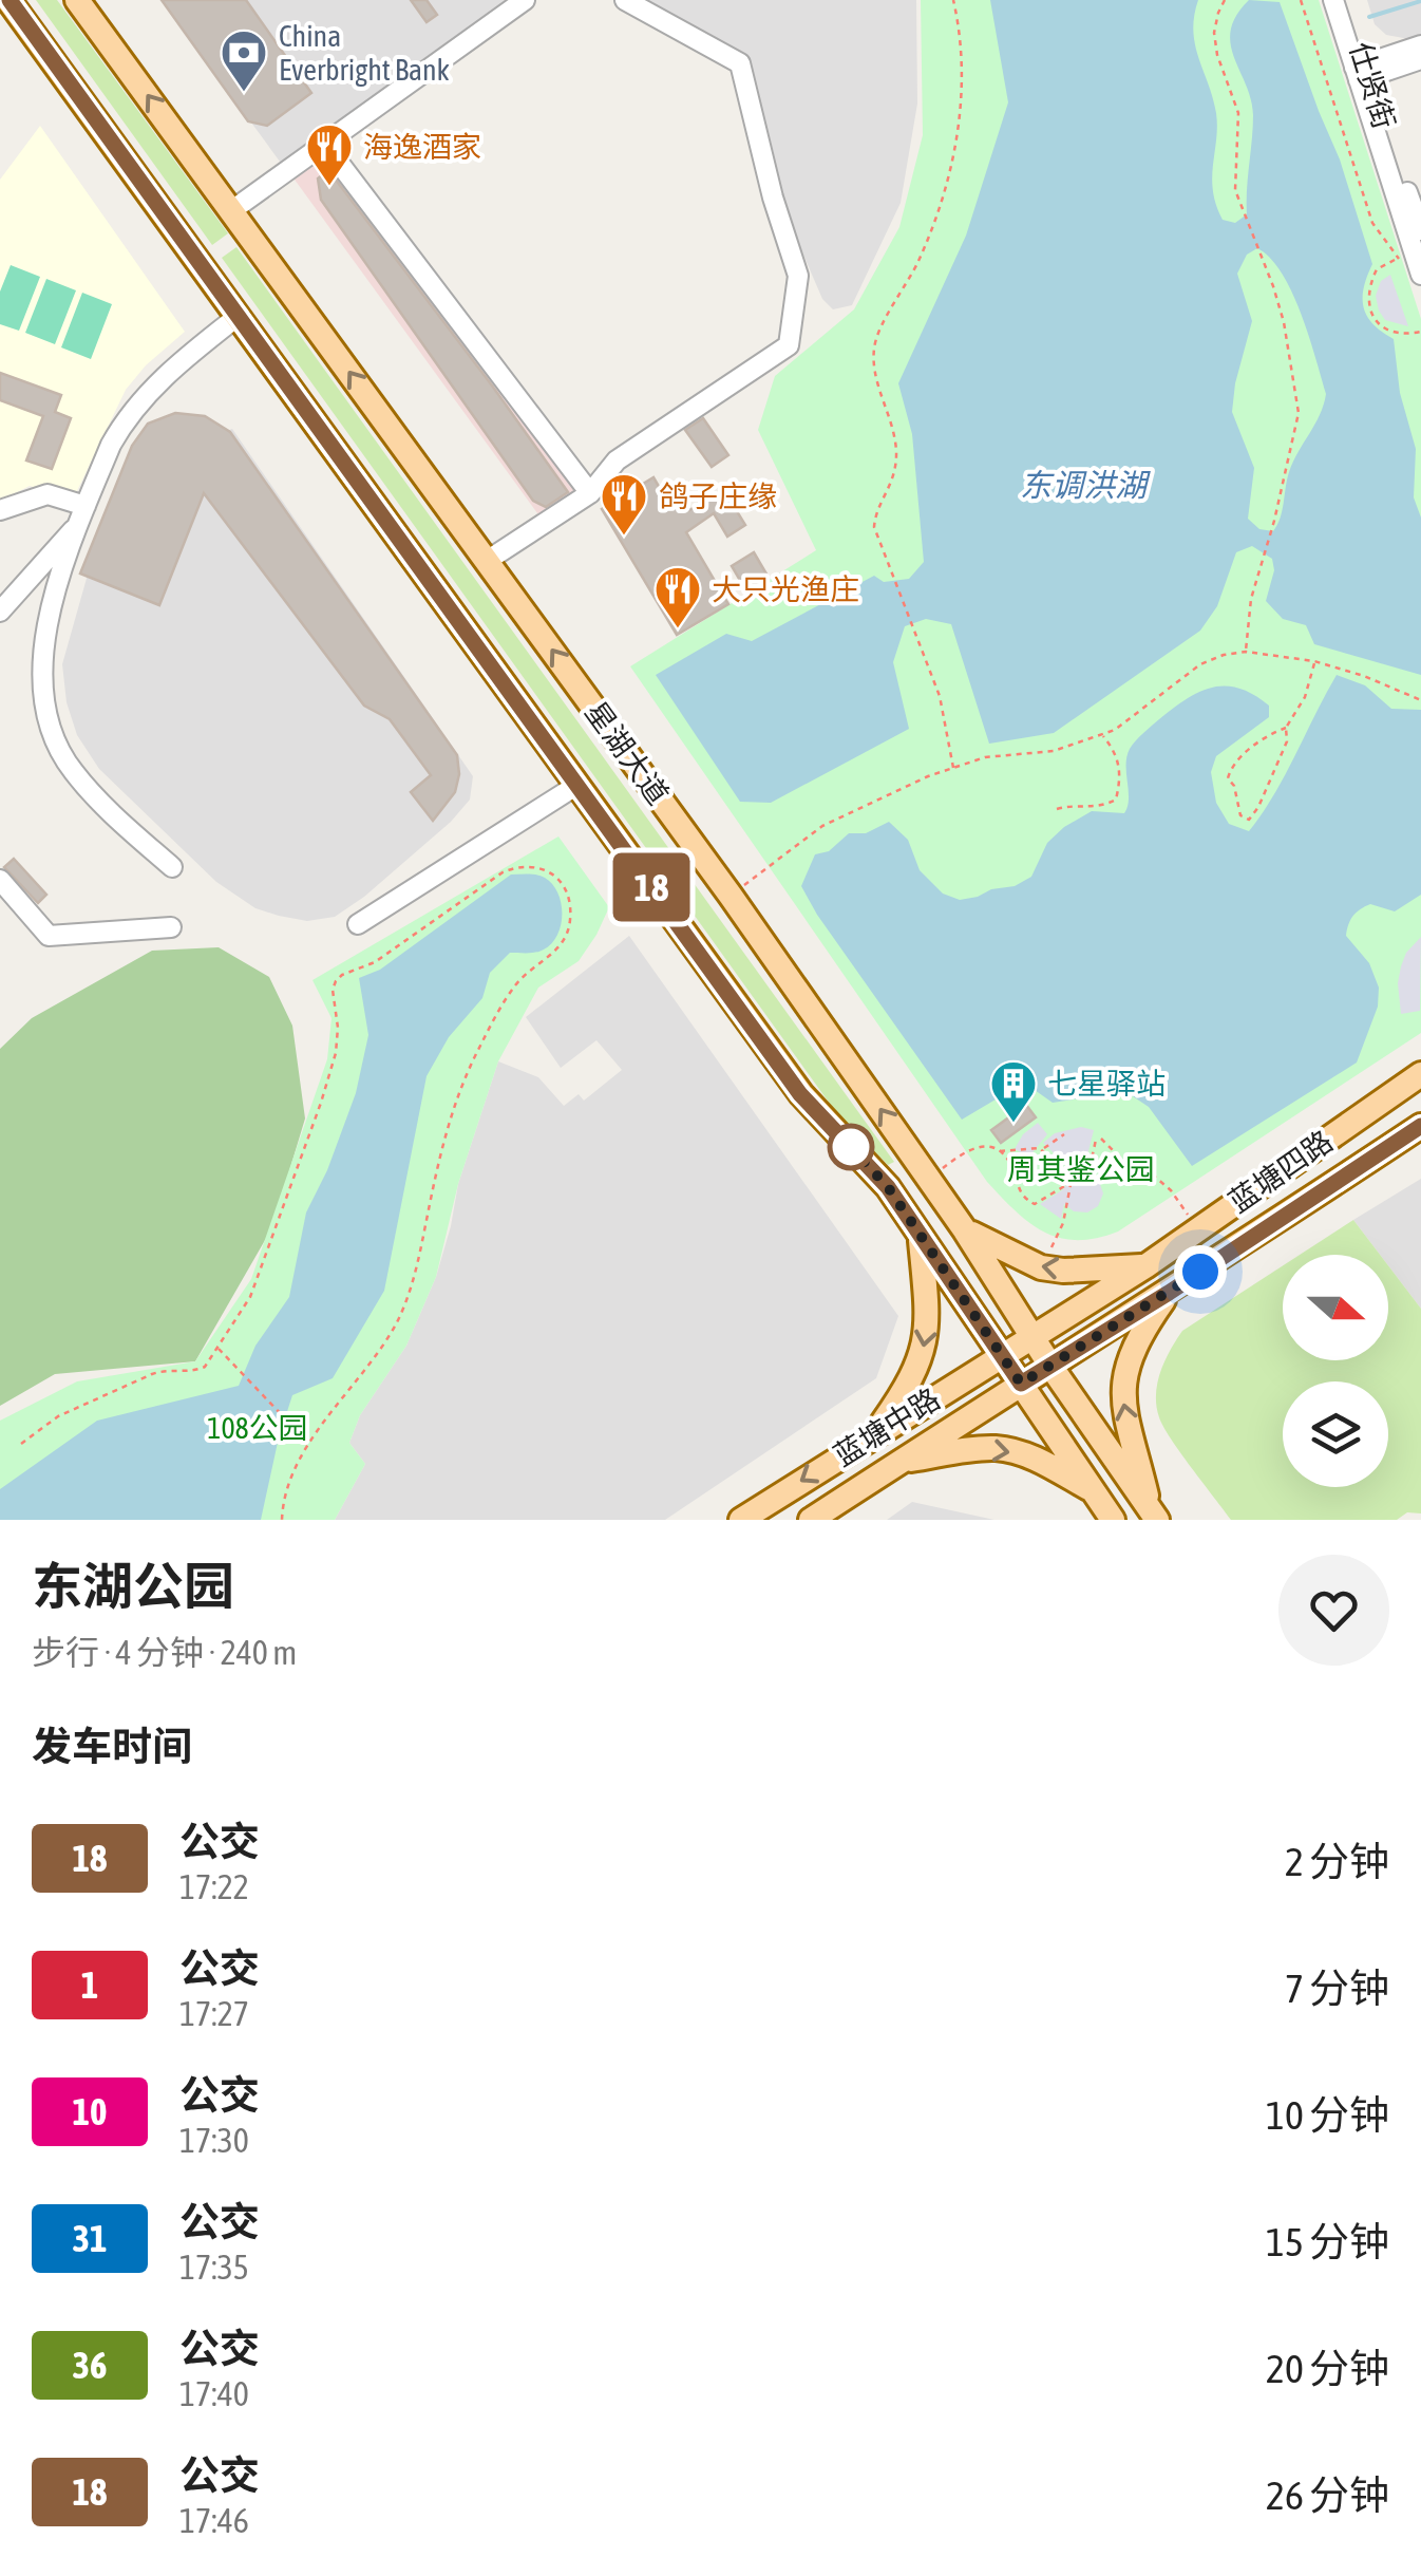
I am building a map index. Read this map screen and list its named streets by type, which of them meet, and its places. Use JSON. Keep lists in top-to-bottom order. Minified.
{"streets":{"main road":["星湖大道","蓝塘四路","蓝塘中路"],"street":["仕贤街"]},"crossings":[["星湖大道","蓝塘四路"],["星湖大道","蓝塘中路"],["蓝塘四路","蓝塘中路"]],"water":["东调洪湖"],"parks":["周其鉴公园","108公园"],"places":{"bank":["China Everbright Bank"],"restaurant":["海逸酒家","鸽子庄缘","大只光渔庄"],"building":["七星驿站"]},"lines":["bus line 18"],"north":"right","page":{"on_map":"18","heading":[["东湖公园","步行 · 4 分钟 · 240 m"],"发车时间"],"list":[{"mark":"18","name":"公交","note":"17:22","value":"2 分钟"},{"mark":"1","name":"公交","note":"17:27","value":"7 分钟"},{"mark":"10","name":"公交","note":"17:30","value":"10 分钟"},{"mark":"31","name":"公交","note":"17:35","value":"15 分钟"},{"mark":"36","name":"公交","note":"17:40","value":"20 分钟"},{"mark":"18","name":"公交","note":"17:46","value":"26 分钟"}]}}
